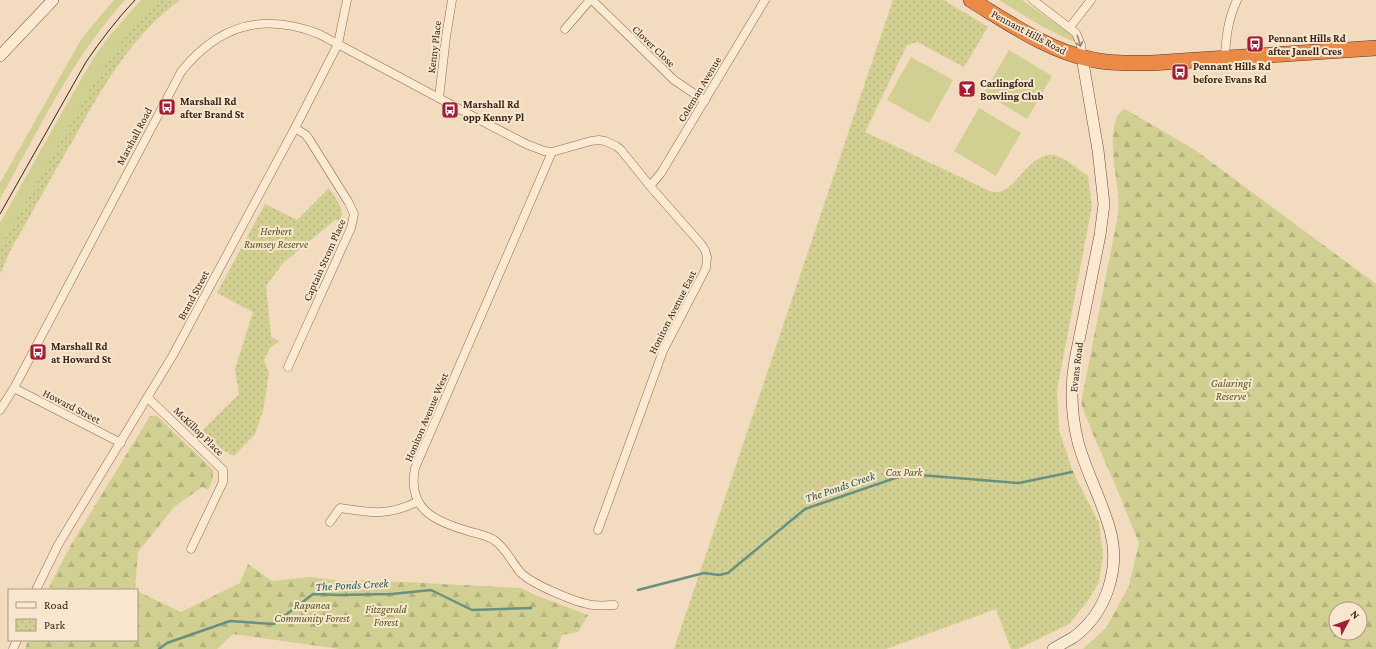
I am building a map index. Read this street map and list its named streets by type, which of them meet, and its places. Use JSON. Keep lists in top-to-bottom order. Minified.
{"streets":{"highway":["Pennant Hills Road"],"street":["Clover Close","Kenny Place","Coleman Avenue","Marshall Road","Captain Strom Place","Brand Street","Honiton Avenue East","Evans Road","Howard Street","Honiton Avenue West","McKillop Place"]},"crossings":[["Pennant Hills Road","Evans Road"],["Clover Close","Coleman Avenue"],["Kenny Place","Marshall Road"],["Coleman Avenue","Honiton Avenue East"],["Marshall Road","Brand Street"],["Marshall Road","Honiton Avenue East"],["Marshall Road","Howard Street"],["Marshall Road","Honiton Avenue West"],["Captain Strom Place","Brand Street"],["Brand Street","Howard Street"],["Brand Street","McKillop Place"],["Honiton Avenue East","Honiton Avenue West"]],"water":["The Ponds Creek"],"parks":["Herbert Rumsey Reserve","Galaringi Reserve","Cox Park","Rapanea Community Forest","Fitzgerald Forest"],"places":{"bus stop":["Pennant Hills Rd after Janell Cres","Pennant Hills Rd before Evans Rd","Marshall Rd after Brand St","Marshall Rd opp Kenny Pl","Marshall Rd at Howard St"],"bar":["Carlingford Bowling Club"]},"legend":["Road","Park"],"north":"top right"}
